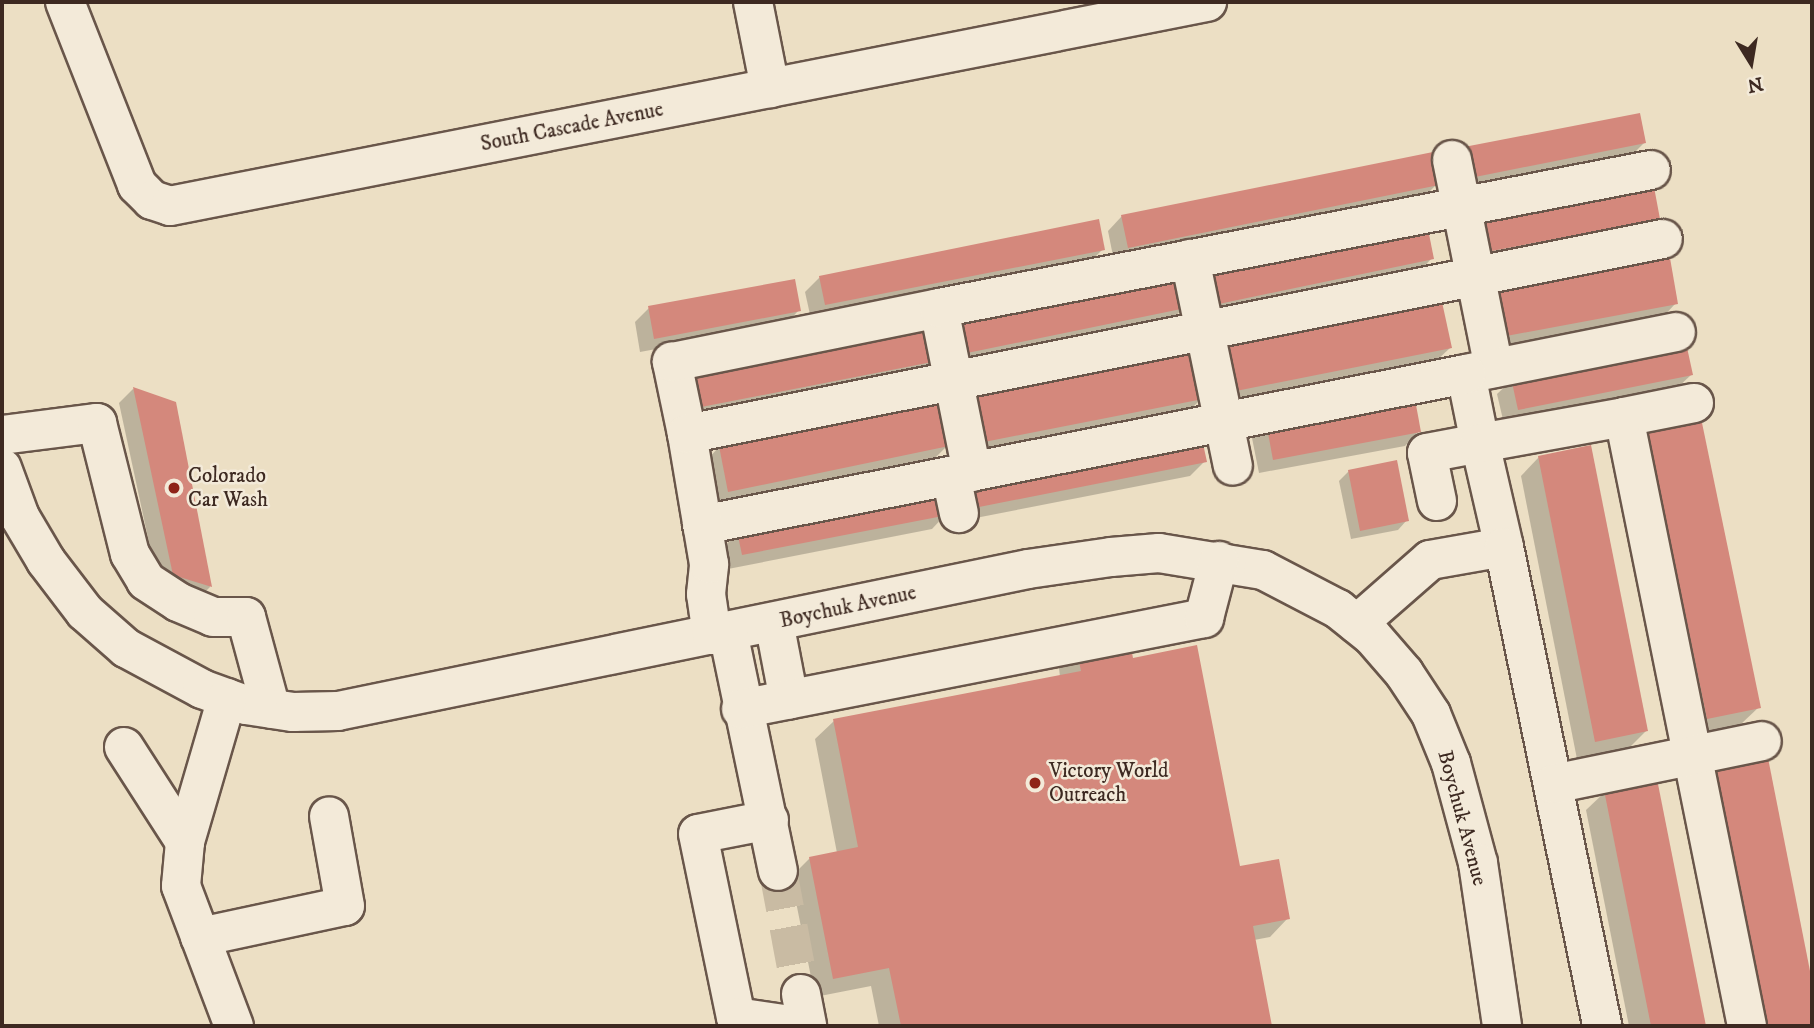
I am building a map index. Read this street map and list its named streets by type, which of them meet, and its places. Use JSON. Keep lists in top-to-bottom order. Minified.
{"streets":{"street":["South Cascade Avenue","Boychuk Avenue"]},"places":["Colorado Car Wash","Victory World Outreach"],"north":"bottom"}
